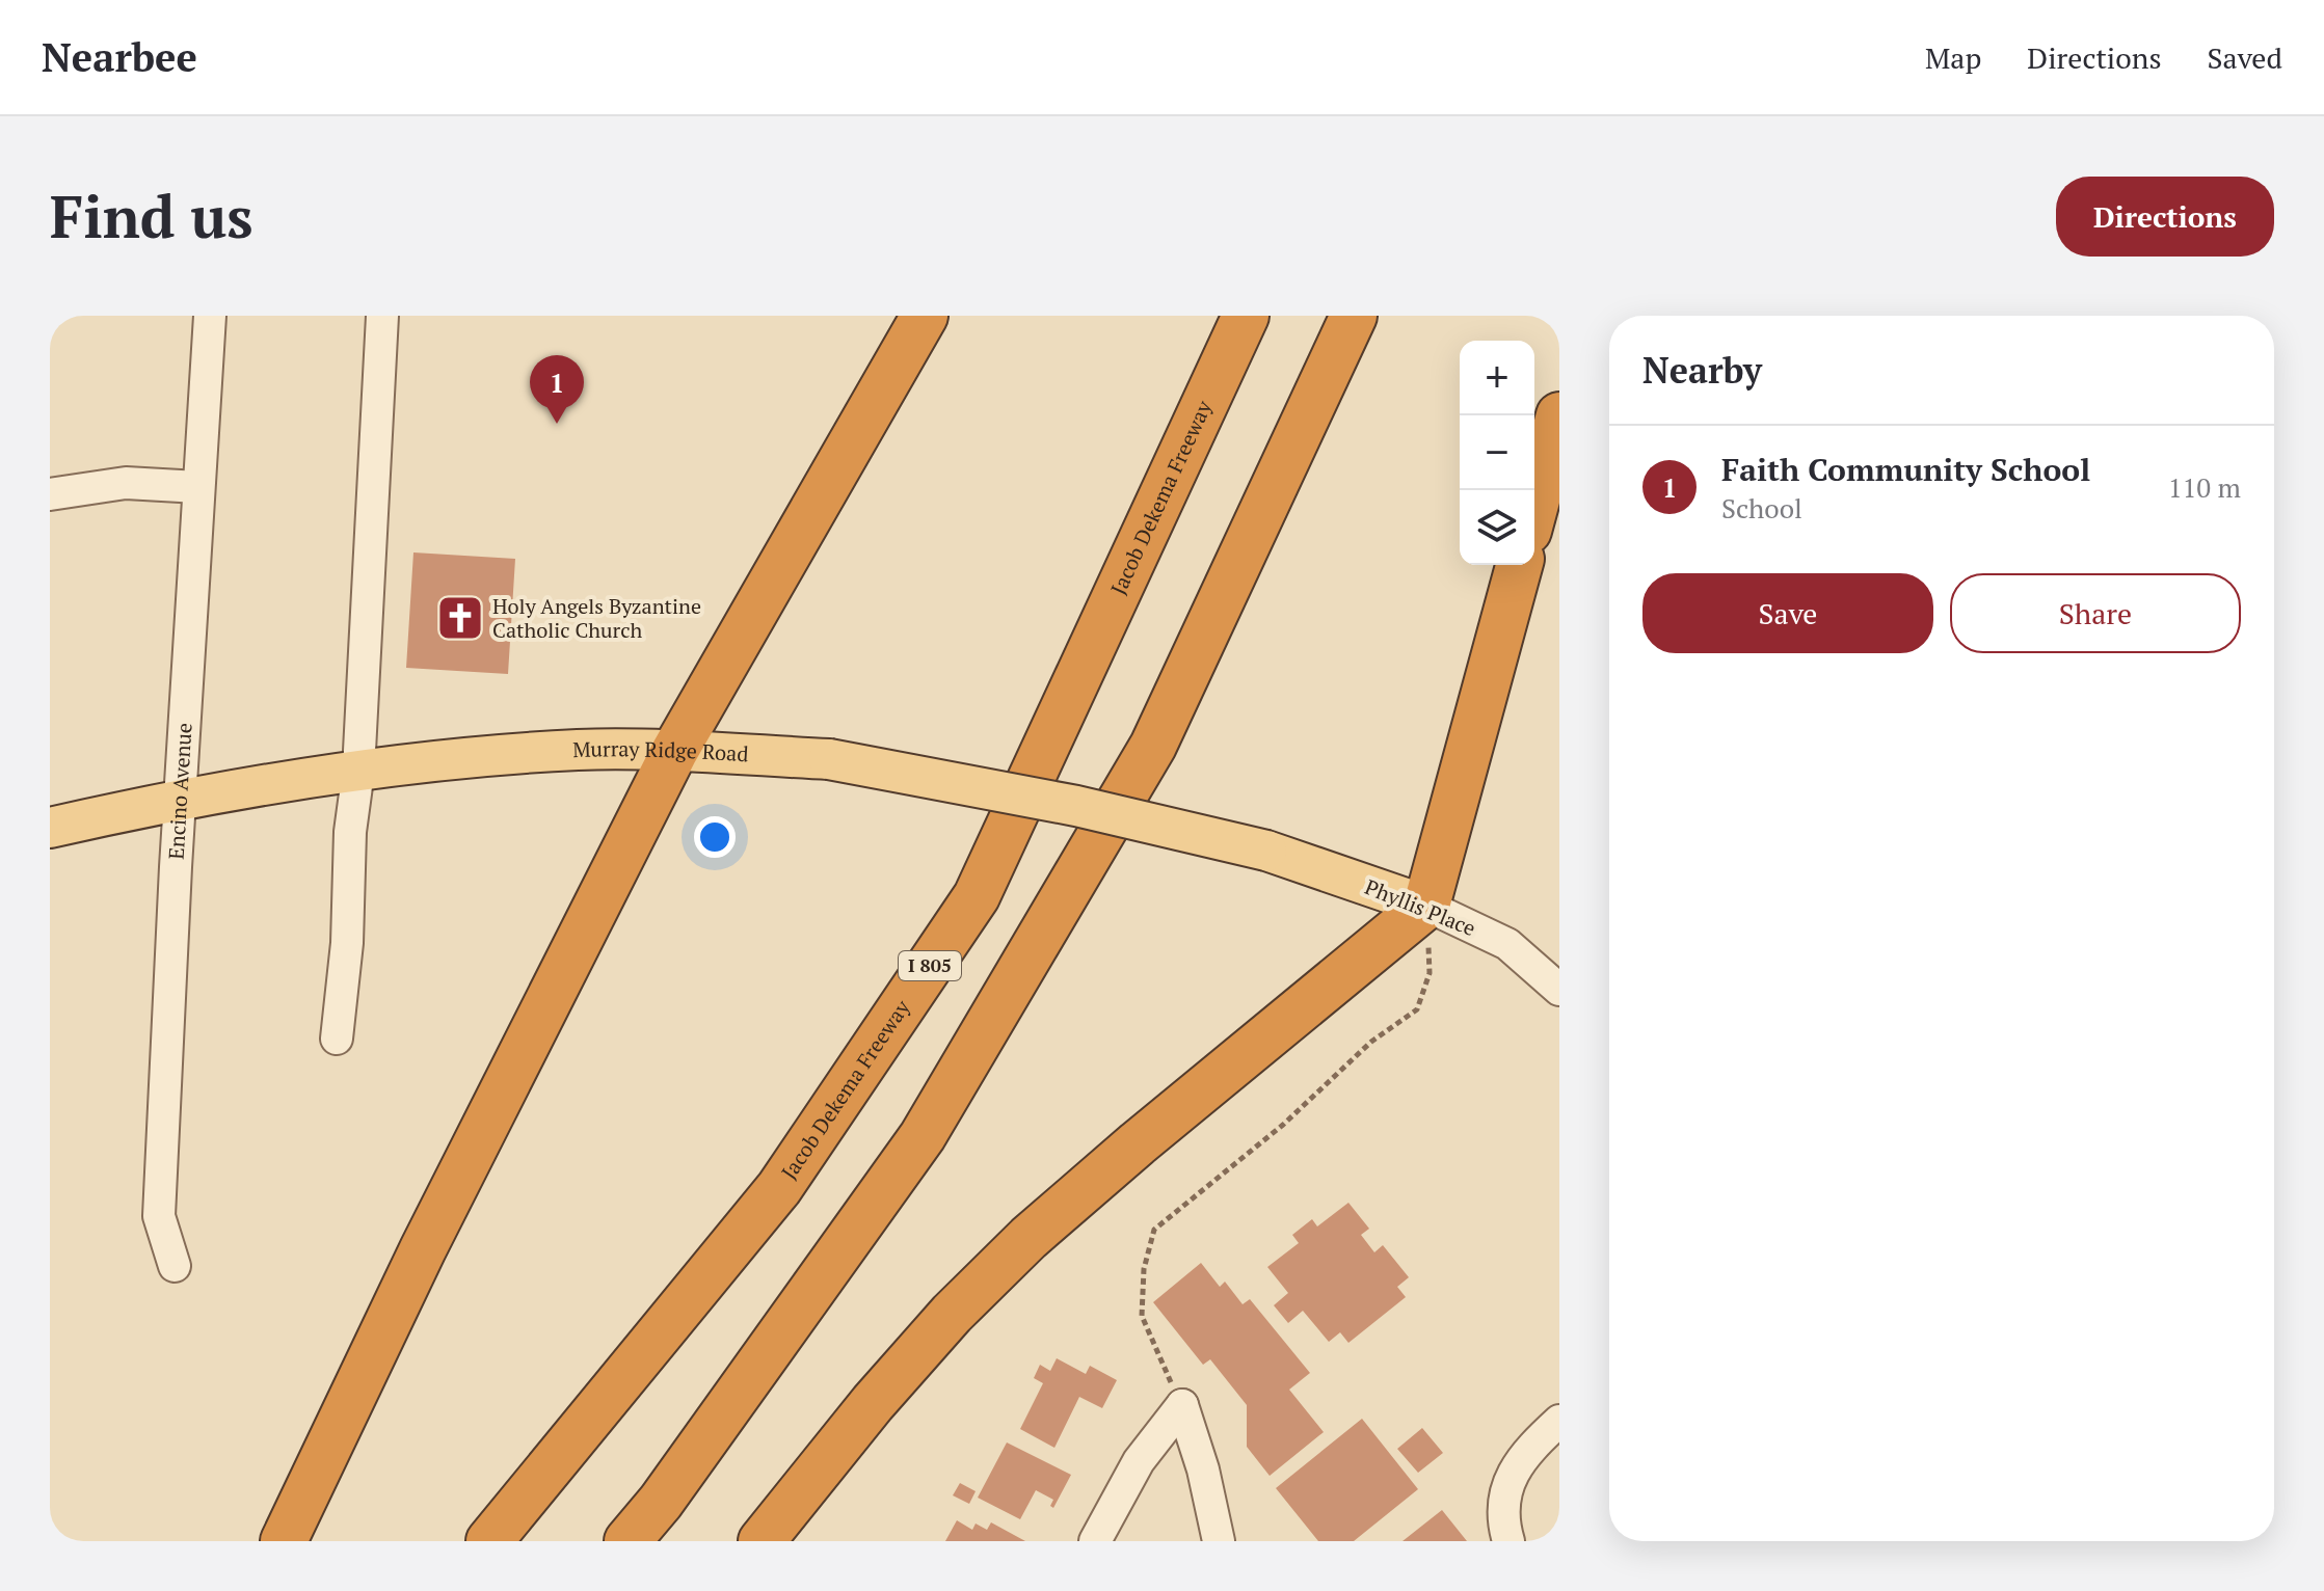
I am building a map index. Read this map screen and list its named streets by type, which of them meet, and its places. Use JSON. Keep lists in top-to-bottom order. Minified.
{"streets":{"highway":["Jacob Dekema Freeway","I 805"],"main road":["Murray Ridge Road","Phyllis Place"],"street":["Encino Avenue"]},"crossings":[["Murray Ridge Road","Encino Avenue"],["Murray Ridge Road","Phyllis Place"]],"places":{"church":["Holy Angels Byzantine Catholic Church"]},"page":{"header":"Nearbee","nav":["Map","Directions","Saved"],"buttons":["Directions",["Save","Share"]],"title":"Find us","heading":"Nearby","map_buttons":["+","−"],"pins":"1","list":[{"mark":"1","name":"Faith Community School","note":"School","value":"110 m"}]}}
